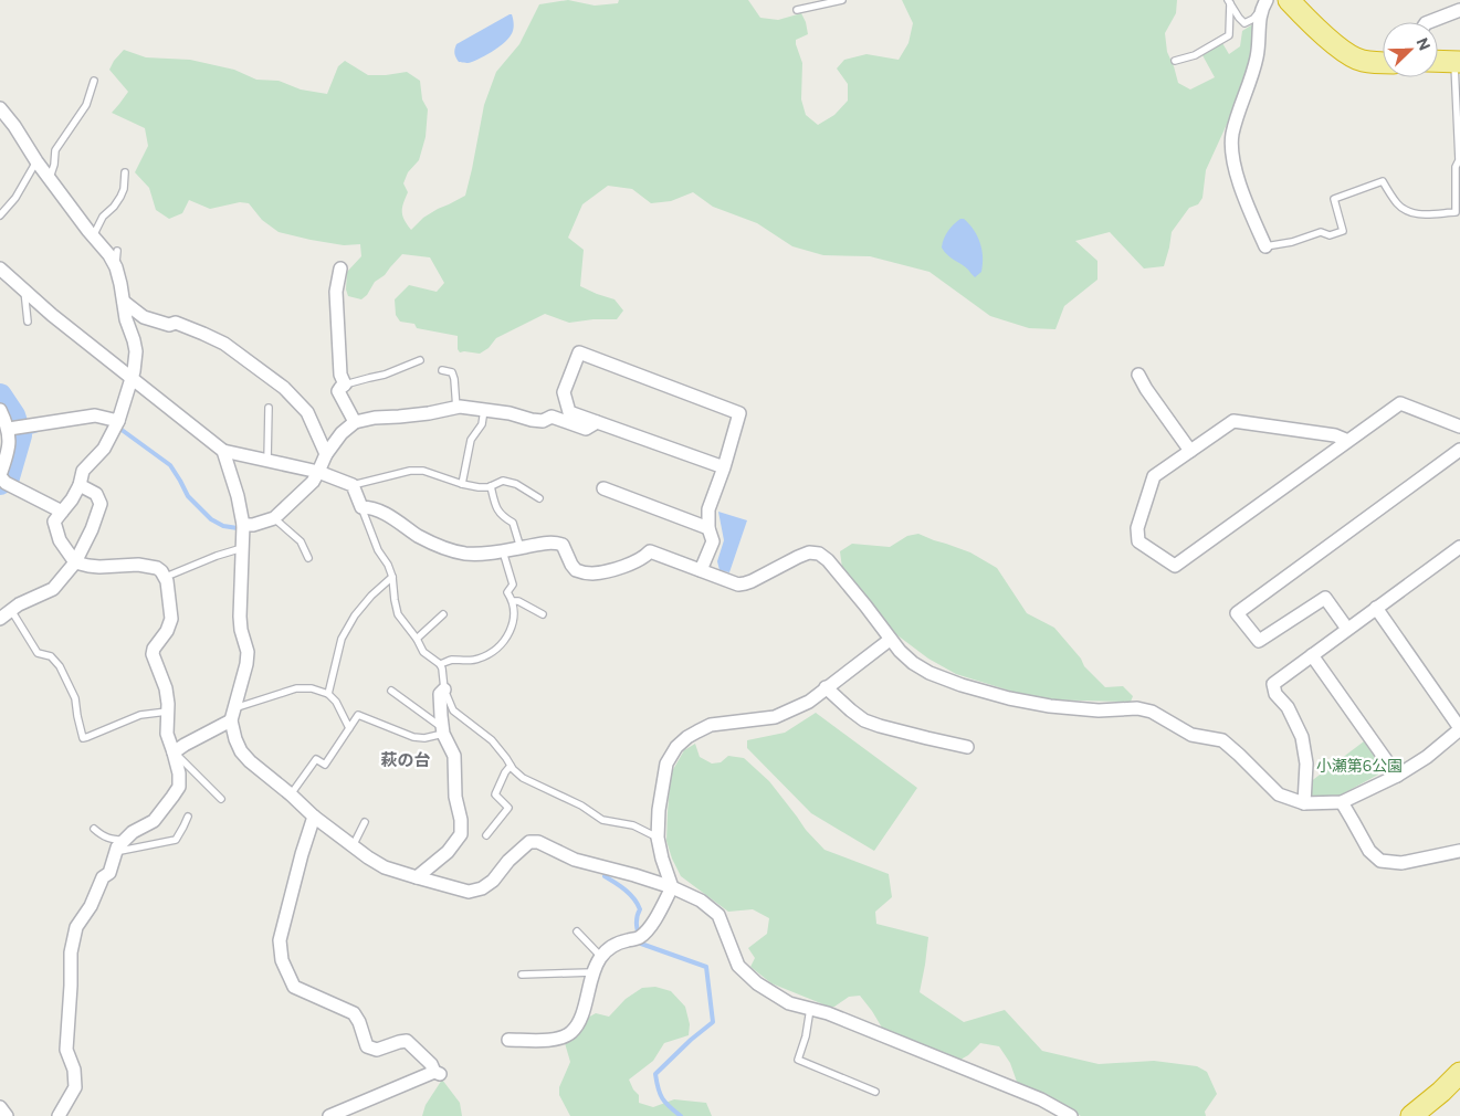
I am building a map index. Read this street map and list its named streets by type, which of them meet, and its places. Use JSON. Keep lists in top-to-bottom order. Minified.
{"districts":["萩の台"],"parks":["小瀬第6公園"],"north":"top right"}
